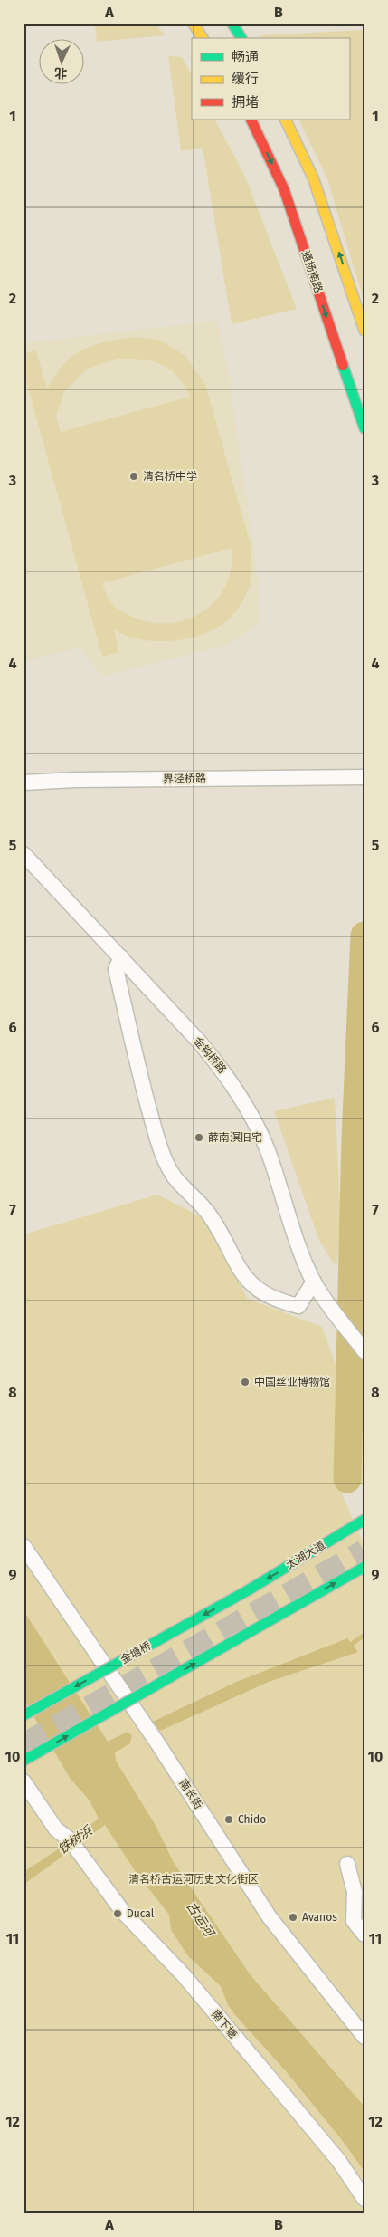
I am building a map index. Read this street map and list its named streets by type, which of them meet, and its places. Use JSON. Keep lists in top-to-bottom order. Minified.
{"streets":{"main road":["通扬南路","太湖大道","金塘桥"],"street":["界泾桥路","金钩桥路","南长街","南下塘"]},"crossings":[["太湖大道","金塘桥"]],"water":["铁树浜","古运河"],"parks":["清名桥古运河历史文化街区"],"places":["清名桥中学","薛南溟旧宅","中国丝业博物馆","Chido","Ducal","Avanos"],"legend":["畅通","缓行","拥堵"],"north":"bottom","grid":{"columns":["A","B"],"rows":["1","2","3","4","5","6","7","8","9","10","11","12"]}}
